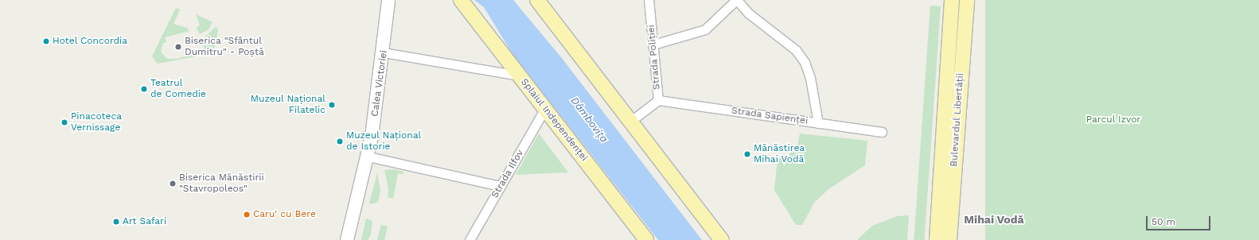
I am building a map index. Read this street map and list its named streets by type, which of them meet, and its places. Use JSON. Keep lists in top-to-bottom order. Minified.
{"streets":{"main road":["Calea Victoriei","Splaiul Independenței","Bulevardul Libertății"],"street":["Strada Poliției","Strada Sapienței","Strada Ilfov"]},"crossings":[["Strada Poliției","Strada Sapienței"],["Splaiul Independenței","Strada Ilfov"]],"districts":["Mihai Vodă"],"water":["Dâmbovița"],"parks":["Parcul Izvor"],"places":["Hotel Concordia","Biserica \"Sfântul Dumitru\" - Poștă","Teatrul de Comedie","Muzeul Național Filatelic","Pinacoteca Vernissage","Muzeul Național de Istorie","Mănăstirea Mihai Vodă","Biserica Mănăstirii \"Stavropoleos\"","Caru' cu Bere","Art Safari"],"scale_bar":"50 m"}
